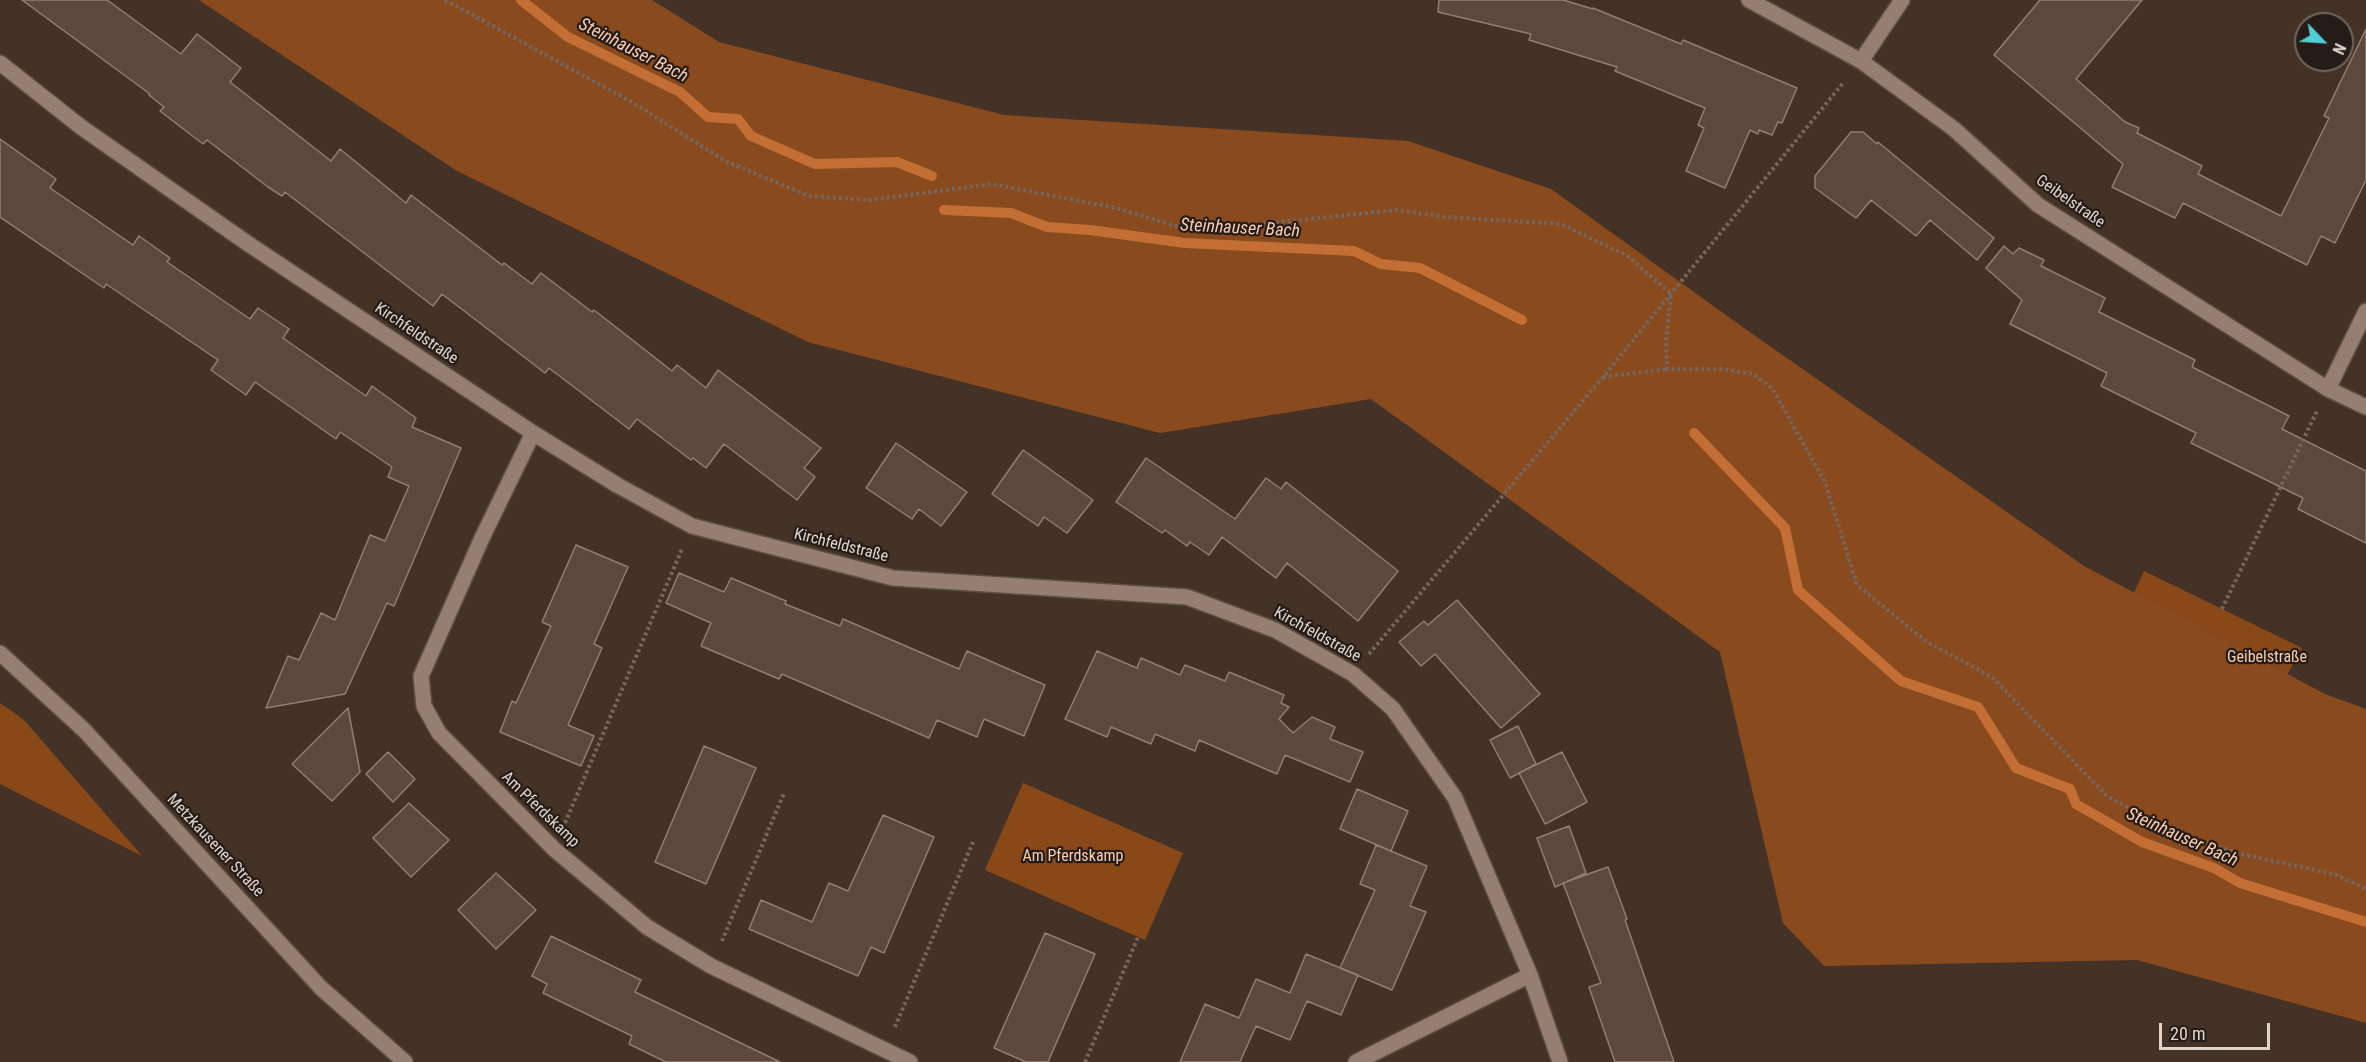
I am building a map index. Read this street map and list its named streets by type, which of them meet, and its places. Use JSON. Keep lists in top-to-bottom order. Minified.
{"streets":{"street":["Geibelstraße","Kirchfeldstraße","Am Pferdskamp","Metzkausener Straße"]},"crossings":[["Kirchfeldstraße","Am Pferdskamp"]],"water":["Steinhauser Bach"],"parks":["Geibelstraße","Am Pferdskamp"],"scale_bar":"20 m","north":"bottom right"}
